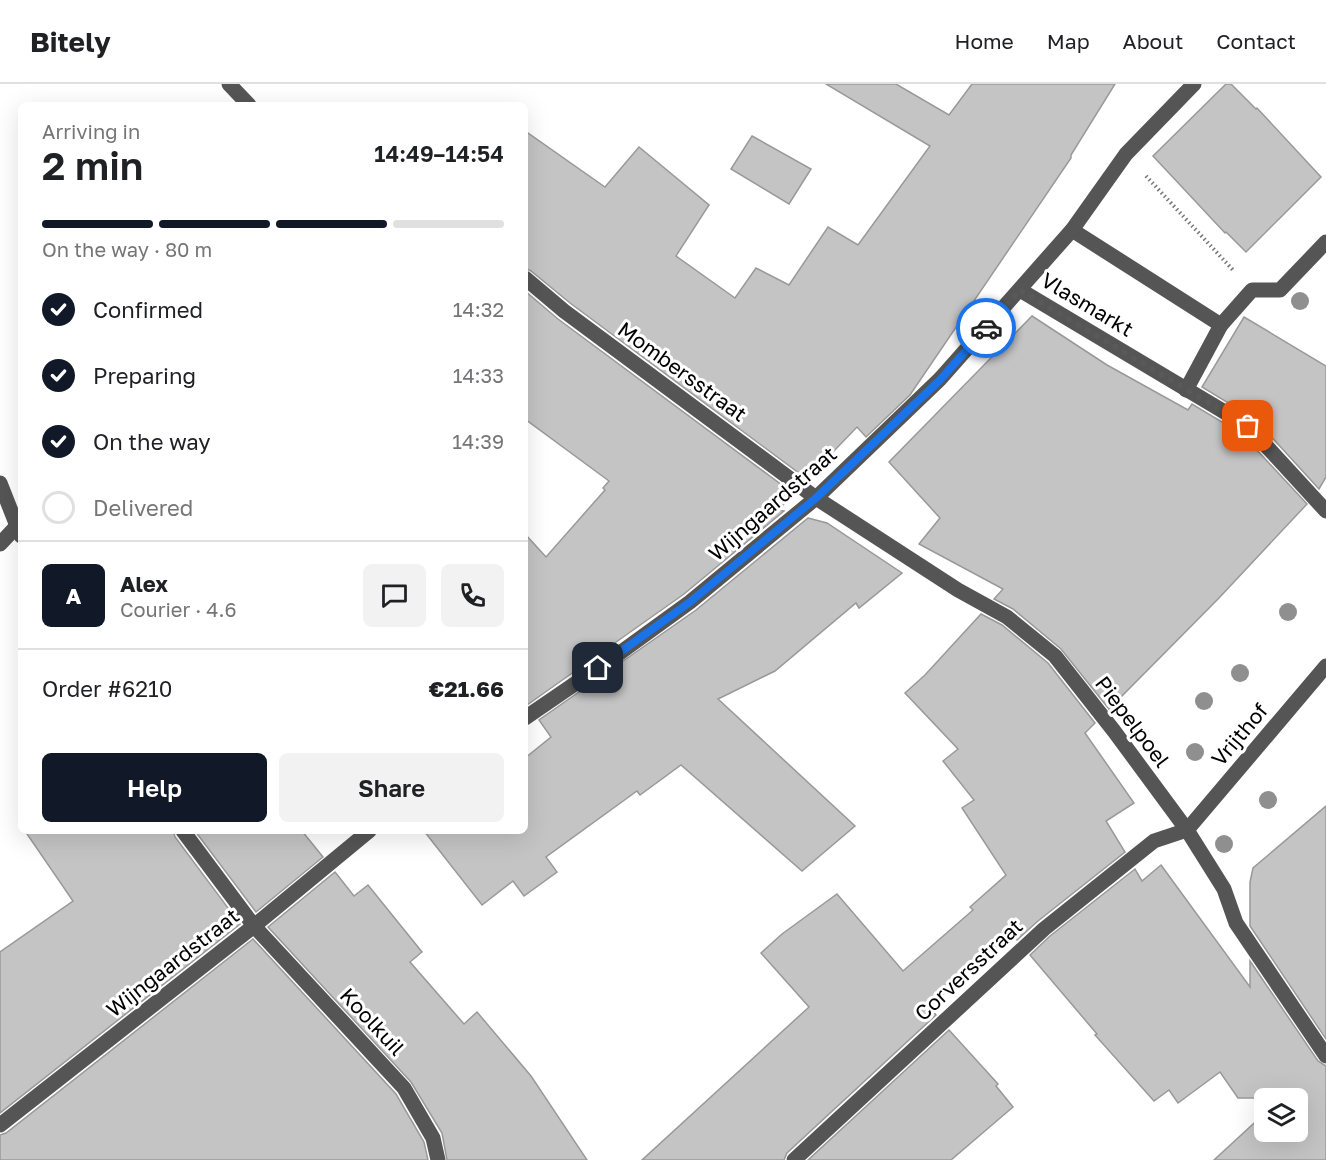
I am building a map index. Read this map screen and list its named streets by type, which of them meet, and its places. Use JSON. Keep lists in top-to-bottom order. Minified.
{"streets":{"street":["Vlasmarkt","Mombersstraat","Wijngaardstraat","Piepelpoel","Vrijthof","Corversstraat","Koolkuil"]},"crossings":[["Vlasmarkt","Wijngaardstraat"],["Mombersstraat","Wijngaardstraat"],["Mombersstraat","Piepelpoel"],["Wijngaardstraat","Piepelpoel"],["Wijngaardstraat","Koolkuil"],["Piepelpoel","Vrijthof"],["Piepelpoel","Corversstraat"],["Vrijthof","Corversstraat"]],"page":{"header":"Bitely","nav":["Home","Map","About","Contact"],"heading":["2 min","Arriving in","14:49–14:54"],"panel":["Alex","Courier · 4.6","Order #6210","€21.66"],"bar":"On the way · 80 m","list":[["Confirmed","14:32"],["Preparing","14:33"],["On the way","14:39"],"Delivered"],"round":"A","buttons":["Help","Share"]}}
